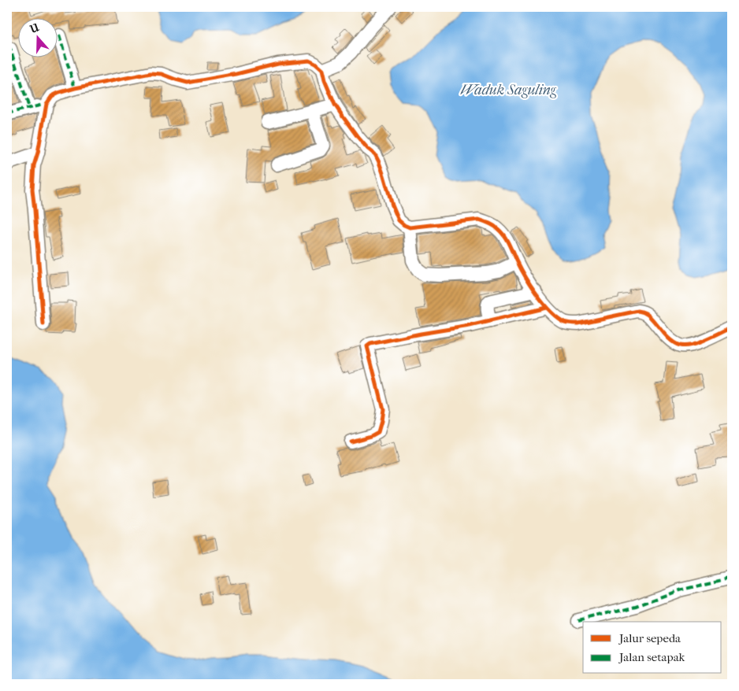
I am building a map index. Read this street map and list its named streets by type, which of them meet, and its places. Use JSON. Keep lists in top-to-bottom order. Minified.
{"water":["Waduk Saguling"],"legend":["Jalur sepeda","Jalan setapak"],"north":"top"}
